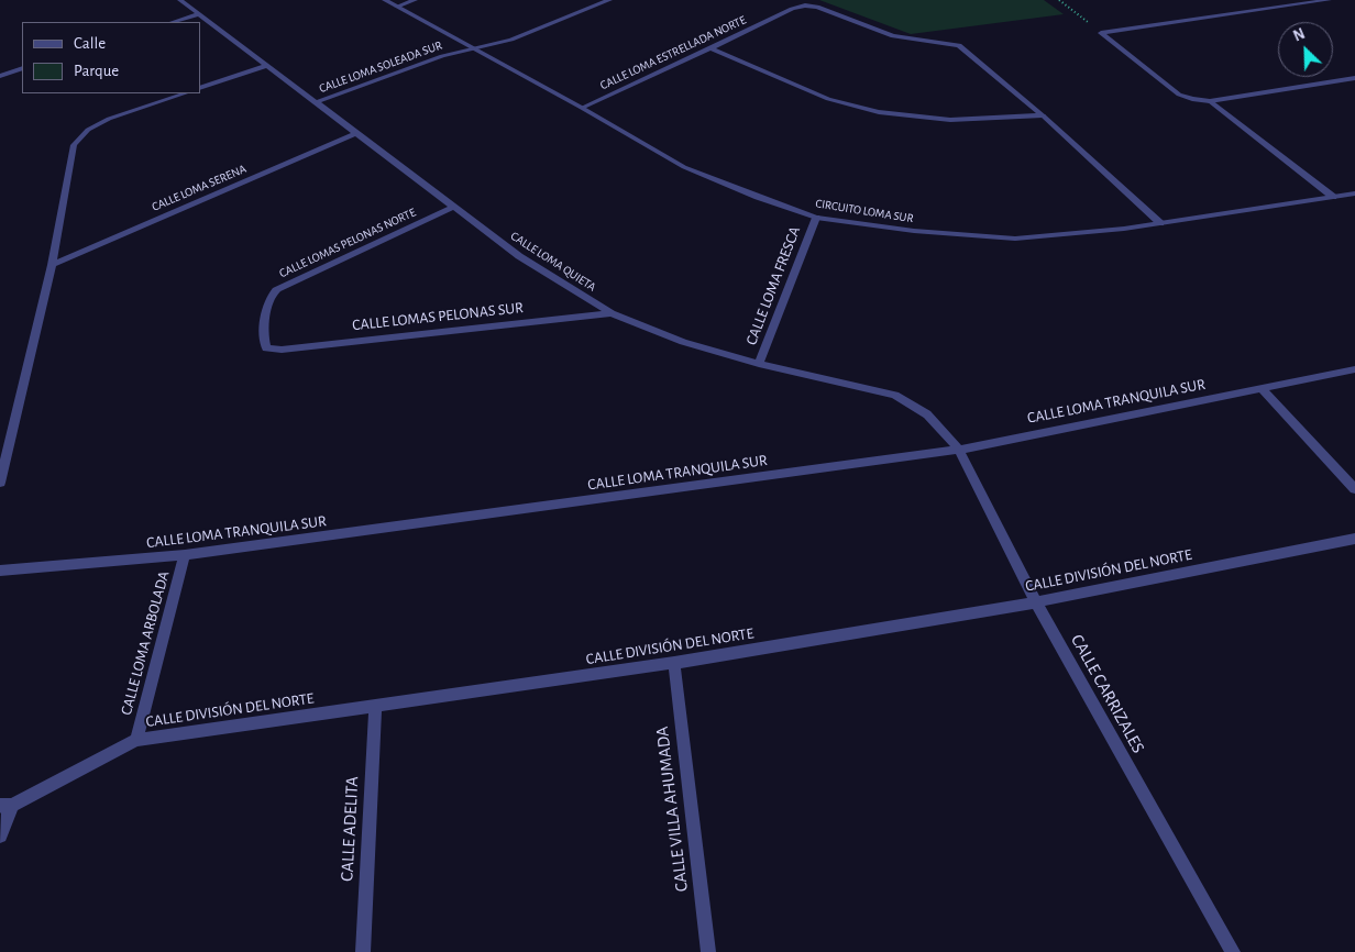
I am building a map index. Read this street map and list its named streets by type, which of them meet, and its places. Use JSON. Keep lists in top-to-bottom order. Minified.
{"streets":{"street":["CALLE LOMA ESTRELLADA NORTE","CALLE LOMA SOLEADA SUR","CALLE LOMA SERENA","CIRCUITO LOMA SUR","CALLE LOMAS PELONAS NORTE","CALLE LOMA QUIETA","CALLE LOMA FRESCA","CALLE LOMAS PELONAS SUR","CALLE LOMA TRANQUILA SUR","CALLE DIVISIÓN DEL NORTE","CALLE LOMA ARBOLADA","CALLE CARRIZALES","CALLE VILLA AHUMADA","CALLE ADELITA"]},"crossings":[["CALLE LOMA ESTRELLADA NORTE","CIRCUITO LOMA SUR"],["CALLE LOMA SOLEADA SUR","CIRCUITO LOMA SUR"],["CALLE LOMA SOLEADA SUR","CALLE LOMA QUIETA"],["CALLE LOMA SERENA","CALLE LOMA QUIETA"],["CIRCUITO LOMA SUR","CALLE LOMA FRESCA"],["CALLE LOMAS PELONAS NORTE","CALLE LOMA QUIETA"],["CALLE LOMAS PELONAS NORTE","CALLE LOMAS PELONAS SUR"],["CALLE LOMA QUIETA","CALLE LOMA FRESCA"],["CALLE LOMA QUIETA","CALLE LOMAS PELONAS SUR"],["CALLE LOMA QUIETA","CALLE LOMA TRANQUILA SUR"],["CALLE LOMA QUIETA","CALLE CARRIZALES"],["CALLE LOMA TRANQUILA SUR","CALLE LOMA ARBOLADA"],["CALLE LOMA TRANQUILA SUR","CALLE CARRIZALES"],["CALLE DIVISIÓN DEL NORTE","CALLE LOMA ARBOLADA"],["CALLE DIVISIÓN DEL NORTE","CALLE CARRIZALES"],["CALLE DIVISIÓN DEL NORTE","CALLE VILLA AHUMADA"],["CALLE DIVISIÓN DEL NORTE","CALLE ADELITA"]],"legend":["Calle","Parque"],"north":"top left"}
